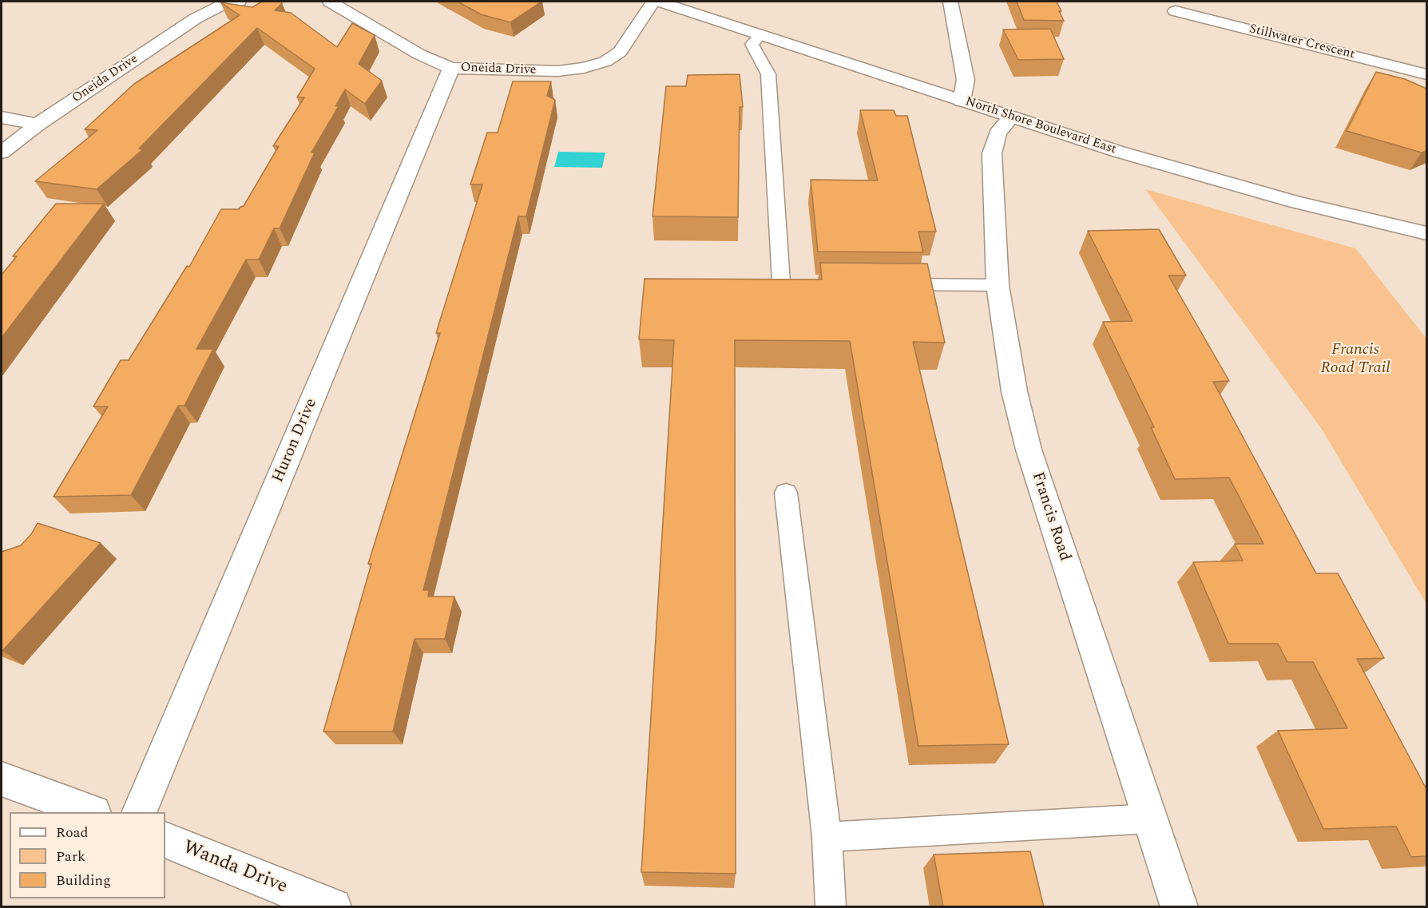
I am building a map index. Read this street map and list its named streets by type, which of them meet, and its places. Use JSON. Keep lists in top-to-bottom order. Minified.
{"streets":{"street":["Stillwater Crescent","Oneida Drive","North Shore Boulevard East","Huron Drive","Francis Road","Wanda Drive"]},"crossings":[["Oneida Drive","Huron Drive"],["North Shore Boulevard East","Francis Road"]],"parks":["Francis Road Trail"],"legend":["Road","Park","Building"]}
